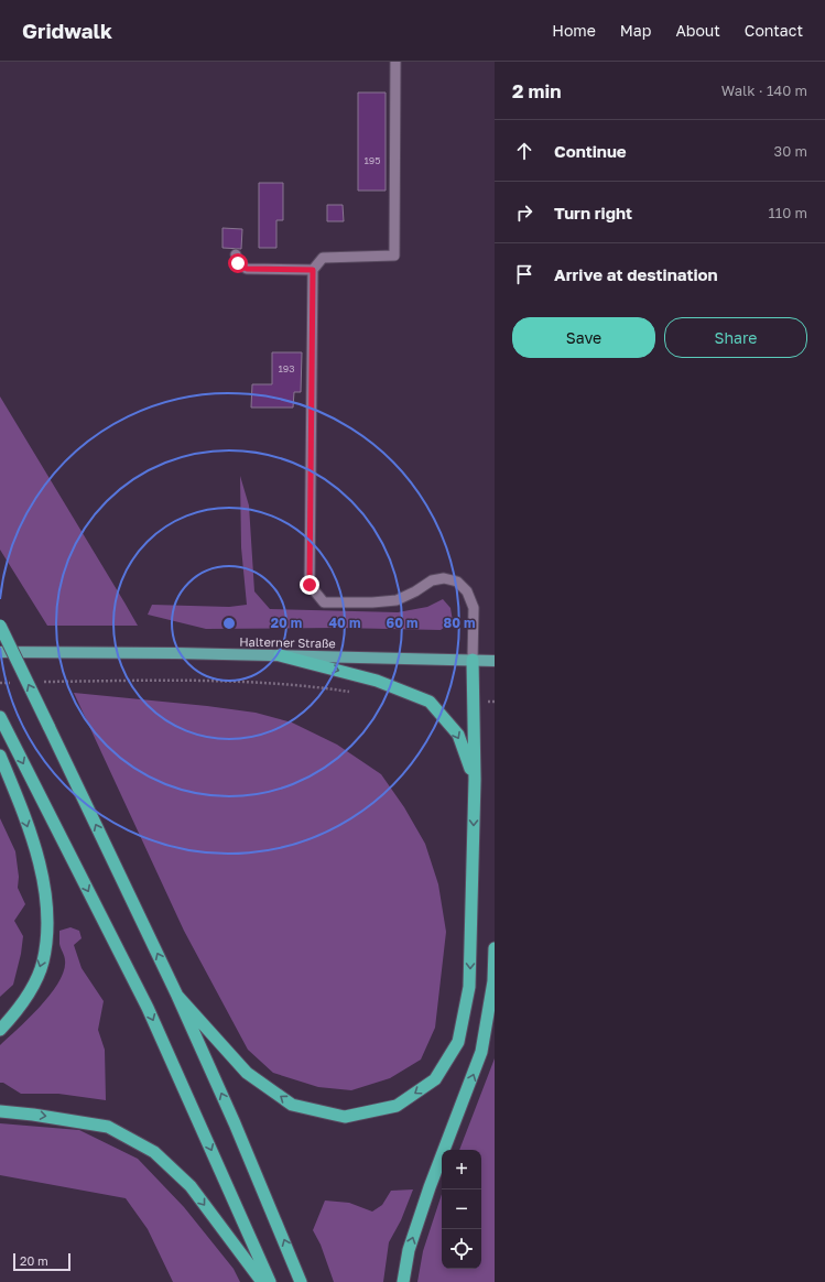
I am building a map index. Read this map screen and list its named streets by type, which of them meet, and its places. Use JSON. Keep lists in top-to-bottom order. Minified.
{"streets":{"main road":["Halterner Straße"]},"house_numbers":["195","193"],"scale_bar":"20 m","page":{"header":"Gridwalk","nav":["Home","Map","About","Contact"],"heading":["2 min","Walk · 140 m"],"list":[["Continue","30 m"],["Turn right","110 m"],"Arrive at destination"],"buttons":["Save","Share"],"map_buttons":["+","−"],"scale":"20 m"},"rings":["20 m","40 m","60 m","80 m"]}
